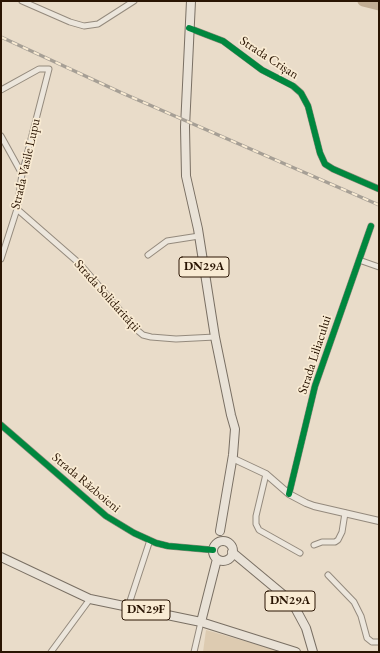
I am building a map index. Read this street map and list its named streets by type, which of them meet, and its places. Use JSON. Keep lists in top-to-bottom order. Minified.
{"streets":{"main road":["DN29A","DN29F"],"street":["Strada Crișan","Strada Vasile Lupu","Strada Solidarității","Strada Liliacului","Strada Războieni"]},"crossings":[["Strada Crișan","DN29A"],["Strada Vasile Lupu","Strada Solidarității"],["DN29A","Strada Solidarității"],["DN29A","Strada Războieni"]]}
